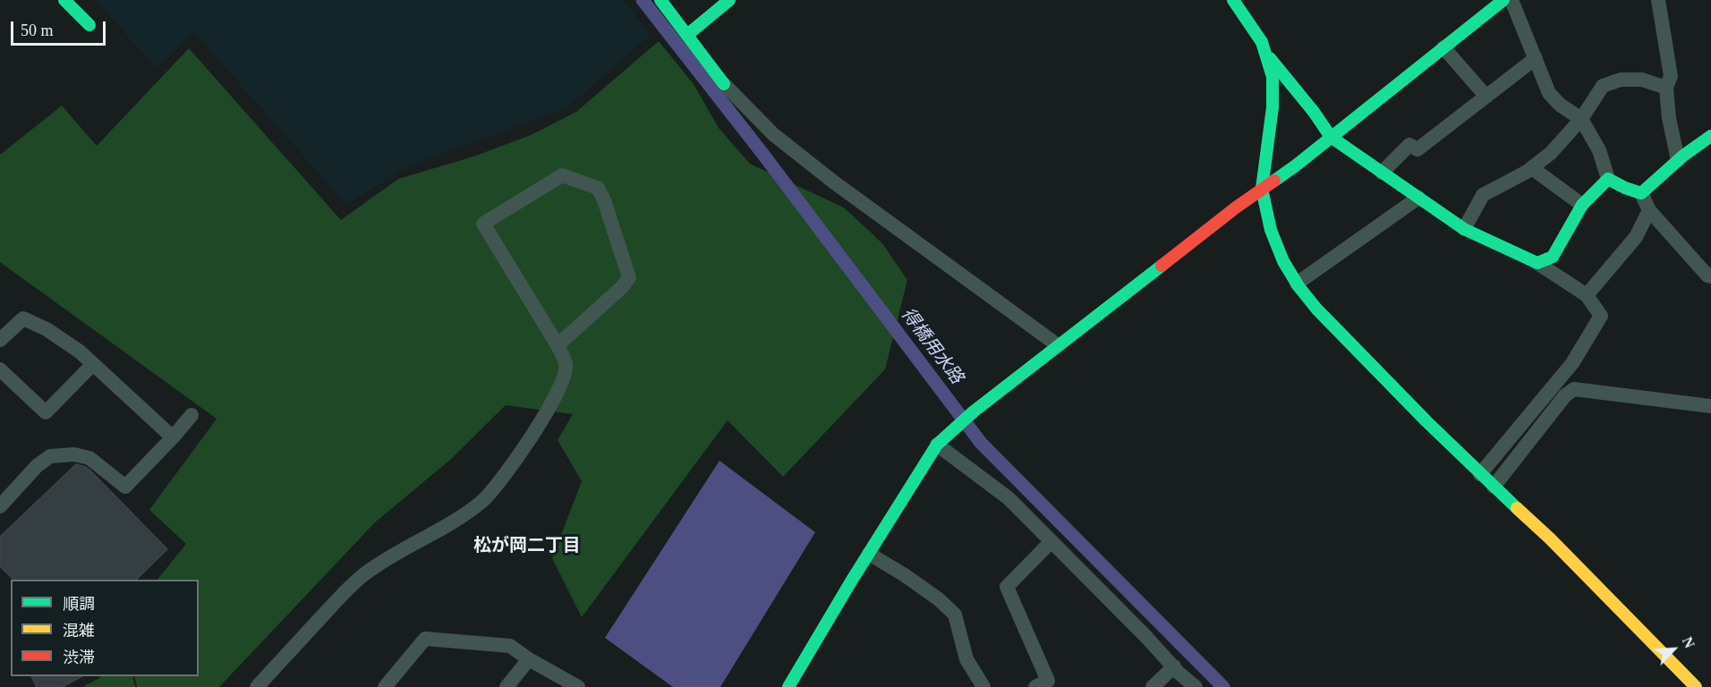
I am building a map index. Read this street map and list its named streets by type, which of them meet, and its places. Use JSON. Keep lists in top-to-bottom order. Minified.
{"districts":["松が岡二丁目"],"water":["得橋用水路"],"legend":["順調","混雑","渋滞"],"scale_bar":"50 m","north":"top right"}
